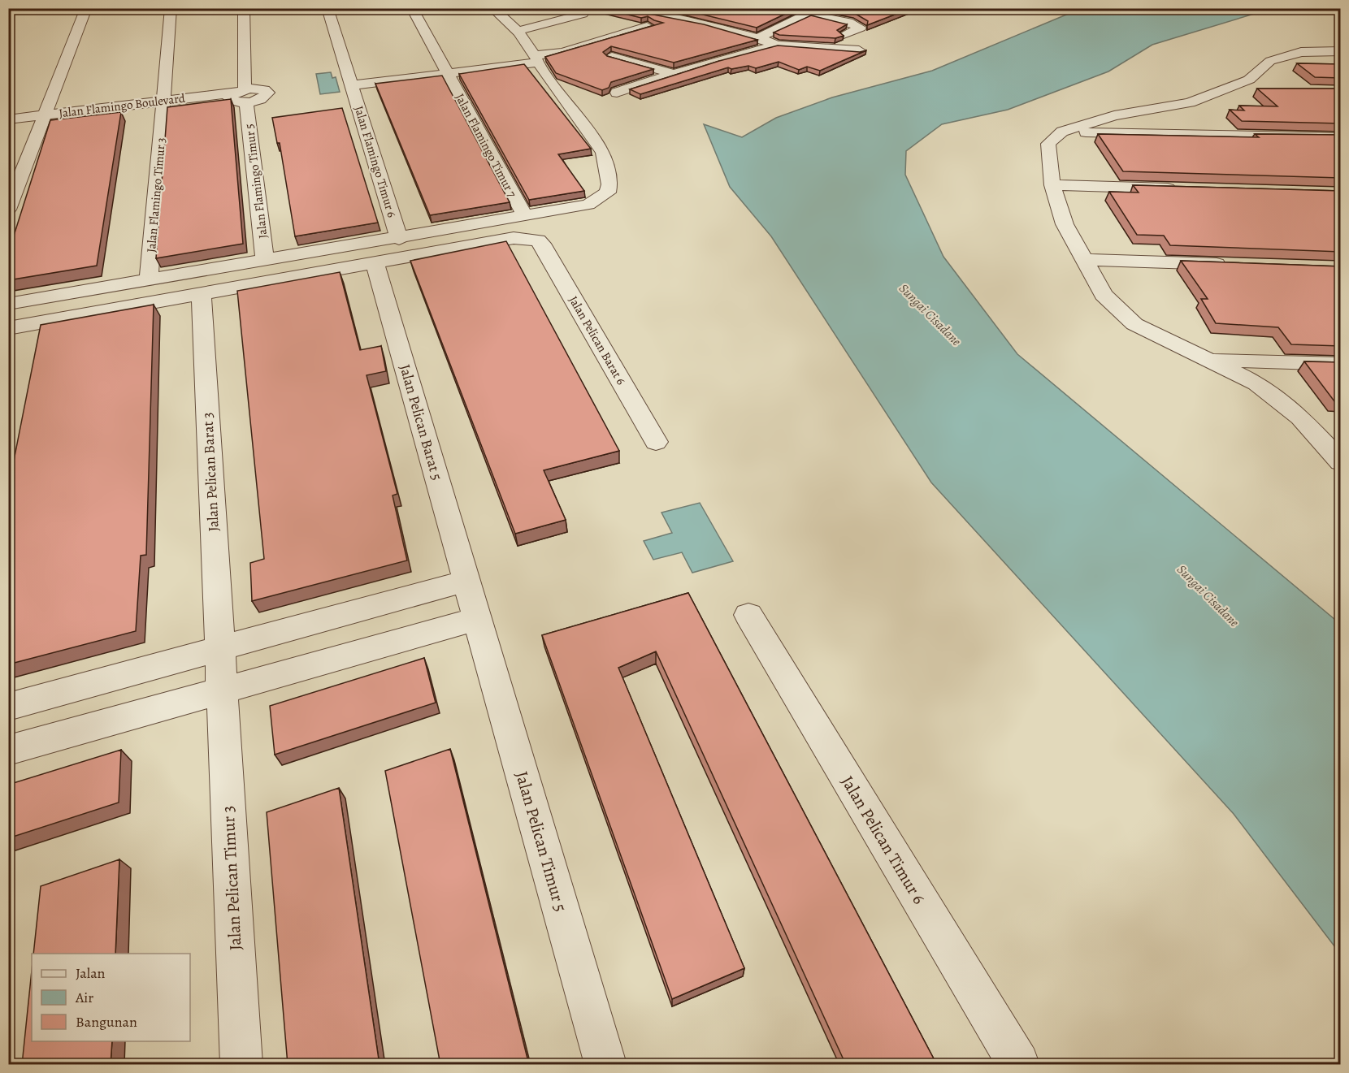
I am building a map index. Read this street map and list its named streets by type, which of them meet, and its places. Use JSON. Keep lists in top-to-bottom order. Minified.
{"streets":{"street":["Jalan Flamingo Boulevard","Jalan Flamingo Timur 7","Jalan Flamingo Timur 6","Jalan Flamingo Timur 5","Jalan Flamingo Timur 3","Jalan Pelican Barat 6","Jalan Pelican Barat 5","Jalan Pelican Barat 3","Jalan Pelican Timur 6","Jalan Pelican Timur 5","Jalan Pelican Timur 3"]},"crossings":[["Jalan Flamingo Boulevard","Jalan Flamingo Timur 5"],["Jalan Flamingo Boulevard","Jalan Flamingo Timur 3"],["Jalan Pelican Barat 6","Jalan Pelican Barat 5"],["Jalan Pelican Barat 5","Jalan Pelican Timur 5"],["Jalan Pelican Barat 3","Jalan Pelican Timur 3"]],"water":["Sungai Cisadane"],"legend":["Jalan","Air","Bangunan"]}
